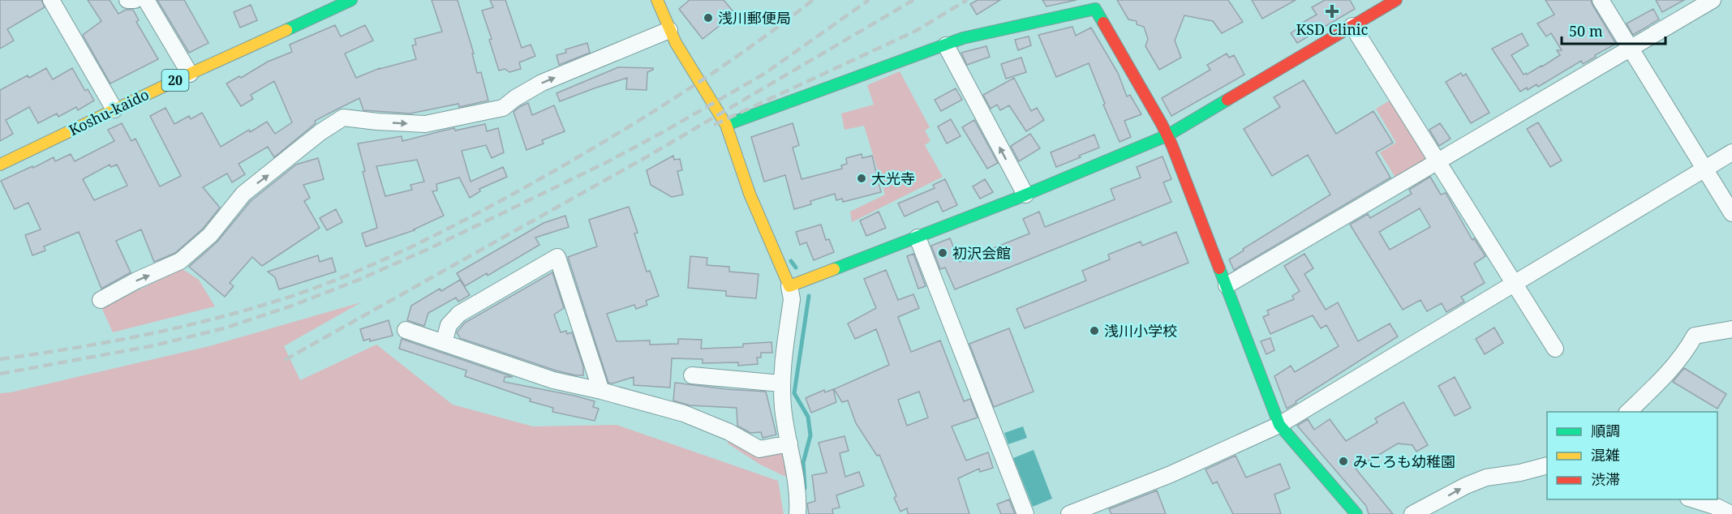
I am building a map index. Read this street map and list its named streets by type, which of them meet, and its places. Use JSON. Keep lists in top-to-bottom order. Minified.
{"streets":{"main road":["20","Koshu-kaido"]},"places":{"health":["KSD Clinic"],"other":["浅川郵便局","大光寺","初沢会館","浅川小学校","みころも幼稚園"]},"legend":["順調","混雑","渋滞"],"scale_bar":"50 m"}
